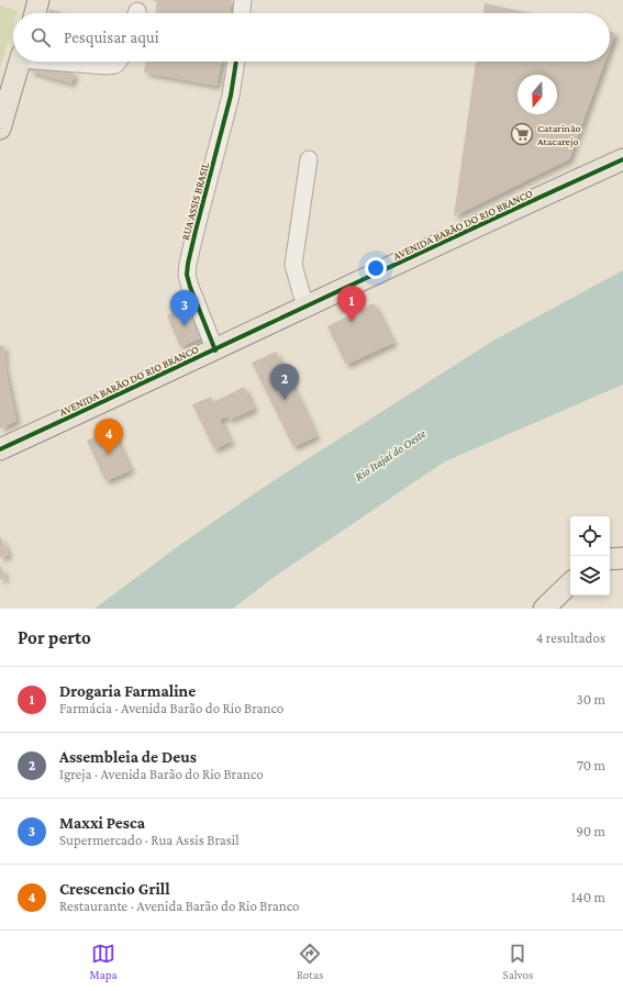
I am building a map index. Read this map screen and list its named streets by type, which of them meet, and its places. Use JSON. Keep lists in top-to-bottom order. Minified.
{"streets":{"main road":["AVENIDA BARÃO DO RIO BRANCO"],"street":["RUA ASSIS BRASIL"]},"crossings":[["RUA ASSIS BRASIL","AVENIDA BARÃO DO RIO BRANCO"]],"water":["Rio Itajaí do Oeste"],"places":{"supermarket":["Catarinão Atacarejo"]},"north":"bottom","page":{"search":"Pesquisar aqui","pins":["1","3","2","4"],"heading":["Por perto","4 resultados"],"list":[{"mark":"1","name":"Drogaria Farmaline","note":"Farmácia · Avenida Barão do Rio Branco","value":"30 m"},{"mark":"2","name":"Assembleia de Deus","note":"Igreja · Avenida Barão do Rio Branco","value":"70 m"},{"mark":"3","name":"Maxxi Pesca","note":"Supermercado · Rua Assis Brasil","value":"90 m"},{"mark":"4","name":"Crescencio Grill","note":"Restaurante · Avenida Barão do Rio Branco","value":"140 m"}],"nav":["Mapa","Rotas","Salvos"]}}
